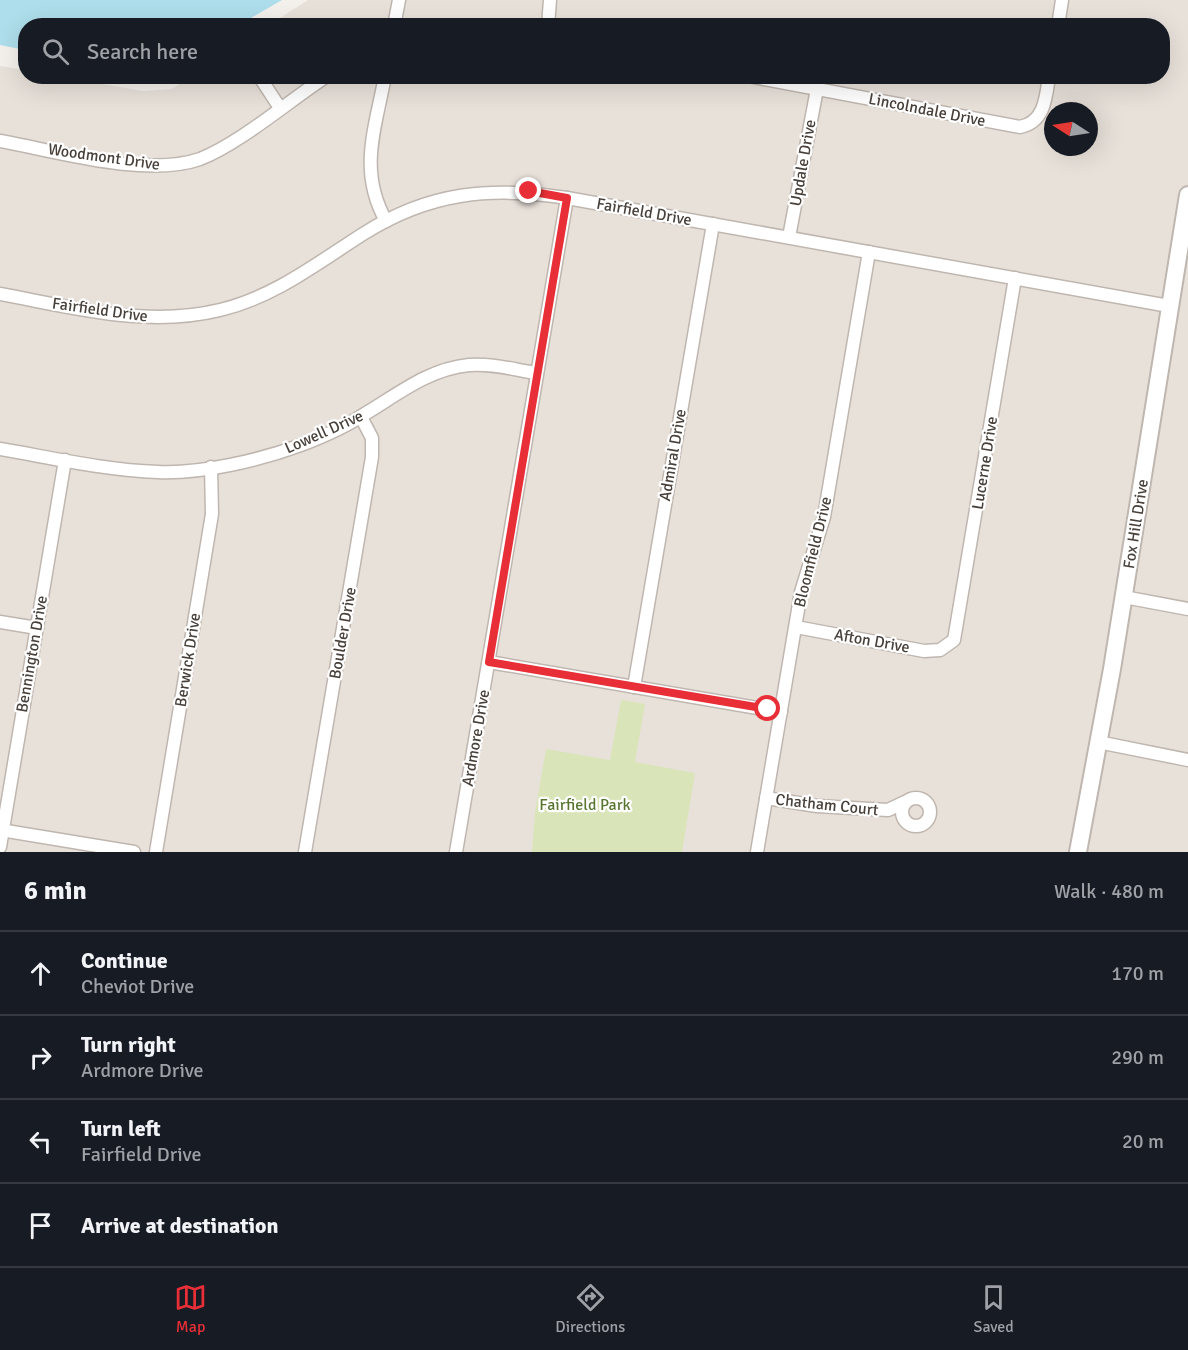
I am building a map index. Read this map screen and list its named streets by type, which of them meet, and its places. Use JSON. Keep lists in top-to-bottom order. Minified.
{"streets":{"street":["Lincolndale Drive","Woodmont Drive","Updale Drive","Fairfield Drive","Lowell Drive","Admiral Drive","Lucerne Drive","Fox Hill Drive","Bloomfield Drive","Boulder Drive","Afton Drive","Bennington Drive","Berwick Drive","Ardmore Drive","Chatham Court"]},"crossings":[["Lincolndale Drive","Updale Drive"],["Updale Drive","Fairfield Drive"],["Fairfield Drive","Admiral Drive"],["Fairfield Drive","Lucerne Drive"],["Fairfield Drive","Fox Hill Drive"],["Fairfield Drive","Bloomfield Drive"],["Fairfield Drive","Ardmore Drive"],["Lowell Drive","Boulder Drive"],["Lowell Drive","Bennington Drive"],["Lowell Drive","Berwick Drive"],["Lowell Drive","Ardmore Drive"],["Lucerne Drive","Afton Drive"],["Bloomfield Drive","Afton Drive"],["Bloomfield Drive","Chatham Court"]],"parks":["Fairfield Park"],"north":"left","page":{"search":"Search here","heading":["6 min","Walk · 480 m"],"list":[["Continue","Cheviot Drive","170 m"],["Turn right","Ardmore Drive","290 m"],["Turn left","Fairfield Drive","20 m"],"Arrive at destination"],"nav":["Map","Directions","Saved"]}}
